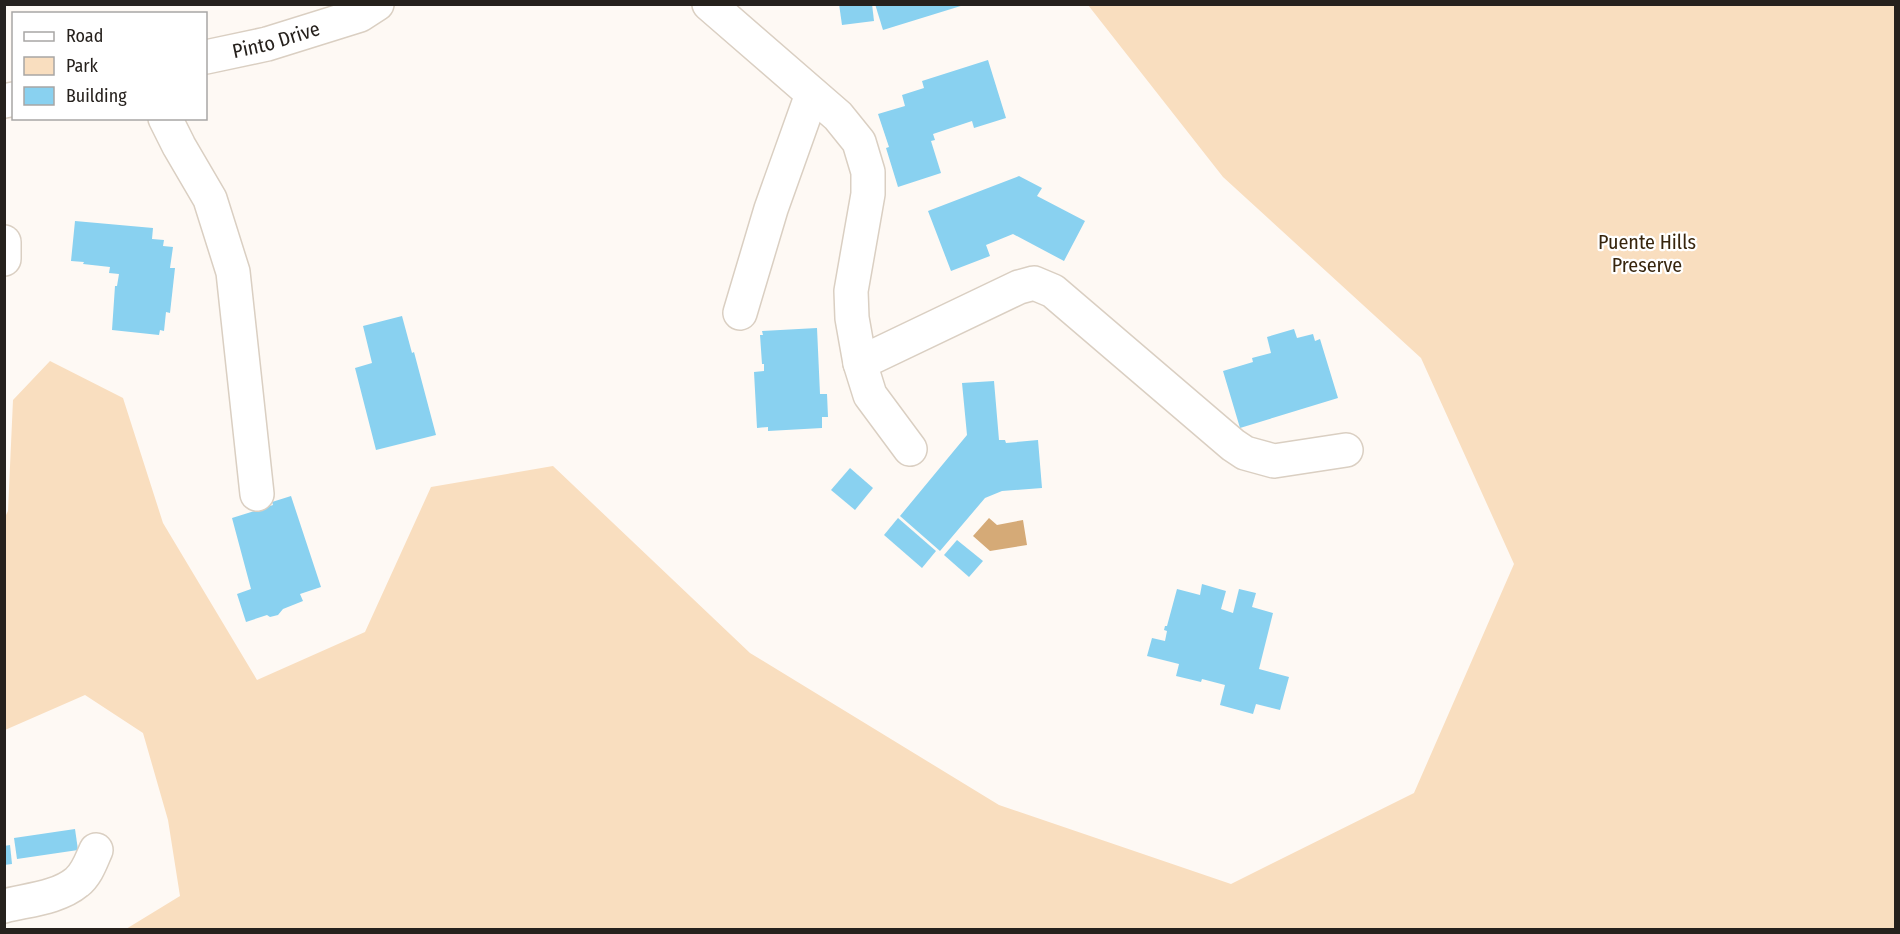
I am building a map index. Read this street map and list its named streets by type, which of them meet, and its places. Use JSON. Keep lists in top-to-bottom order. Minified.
{"streets":{"street":["Pinto Drive"]},"parks":["Puente Hills Preserve"],"legend":["Road","Park","Building"]}
